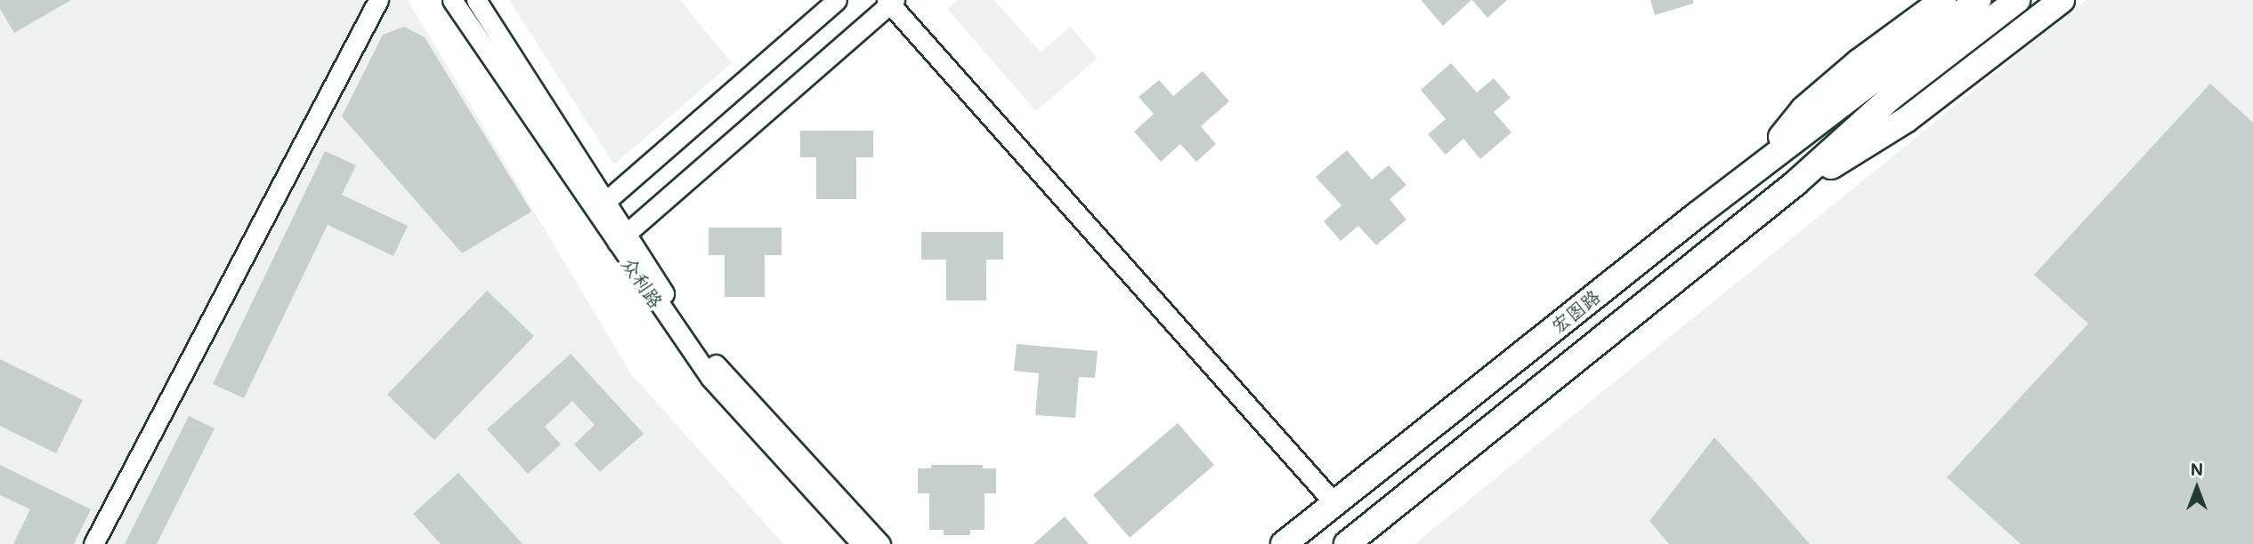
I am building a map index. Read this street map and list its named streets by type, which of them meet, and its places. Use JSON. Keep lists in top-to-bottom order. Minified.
{"streets":{"main road":["宏图路"],"street":["众利路"]},"north":"top"}
